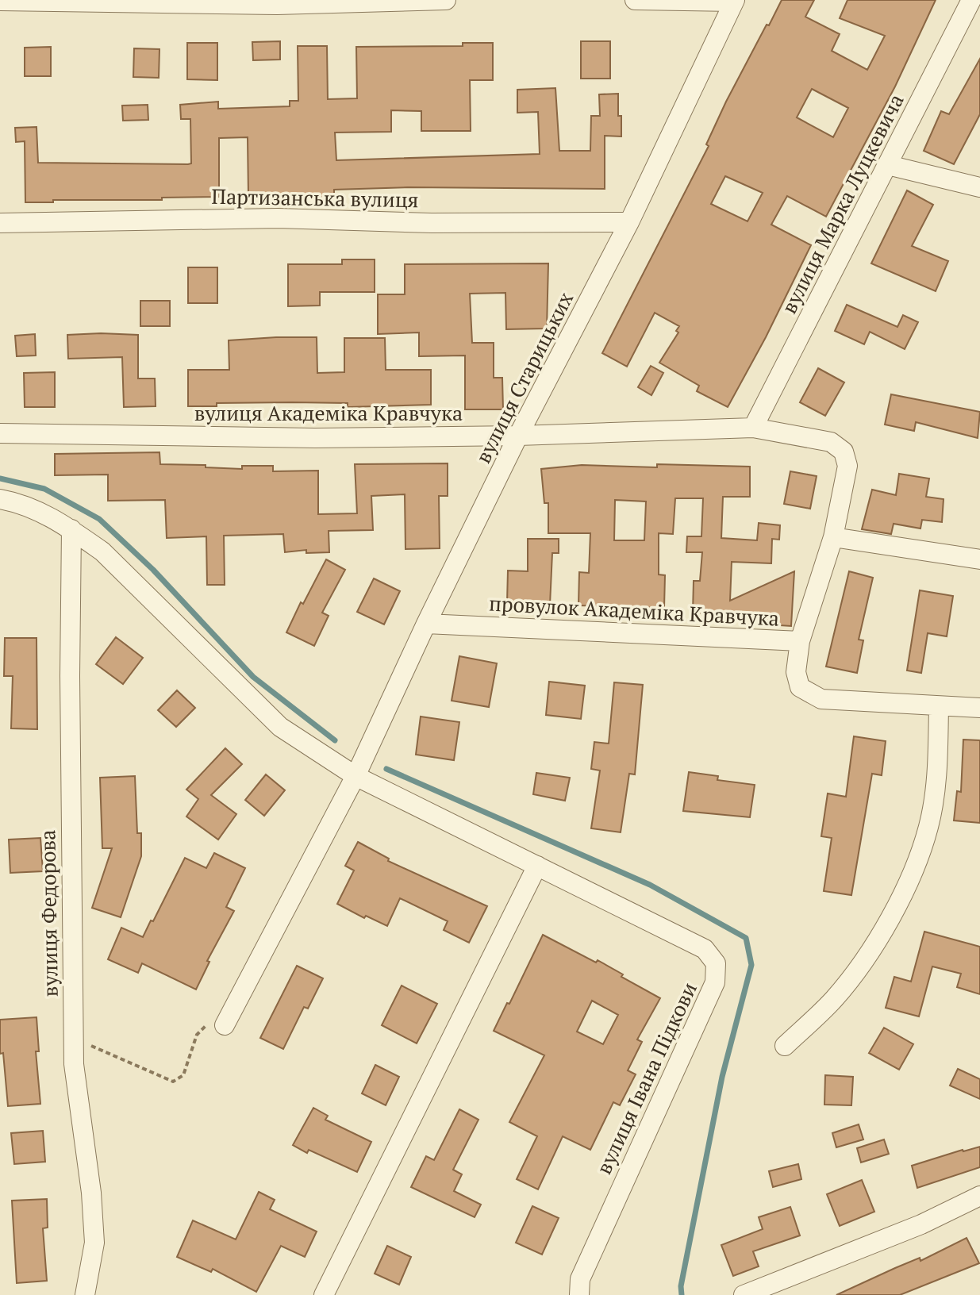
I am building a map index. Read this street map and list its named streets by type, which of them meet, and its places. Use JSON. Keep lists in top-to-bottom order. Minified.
{"streets":{"street":["Партизанська вулиця","вулиця Марка Луцкевича","вулиця Старицьких","вулиця Академіка Кравчука","провулок Академіка Кравчука","вулиця Федорова","вулиця Івана Підкови"]},"crossings":[["Партизанська вулиця","вулиця Старицьких"],["вулиця Марка Луцкевича","вулиця Академіка Кравчука"],["вулиця Старицьких","вулиця Академіка Кравчука"],["вулиця Старицьких","провулок Академіка Кравчука"],["вулиця Старицьких","вулиця Івана Підкови"],["вулиця Федорова","вулиця Івана Підкови"]]}
